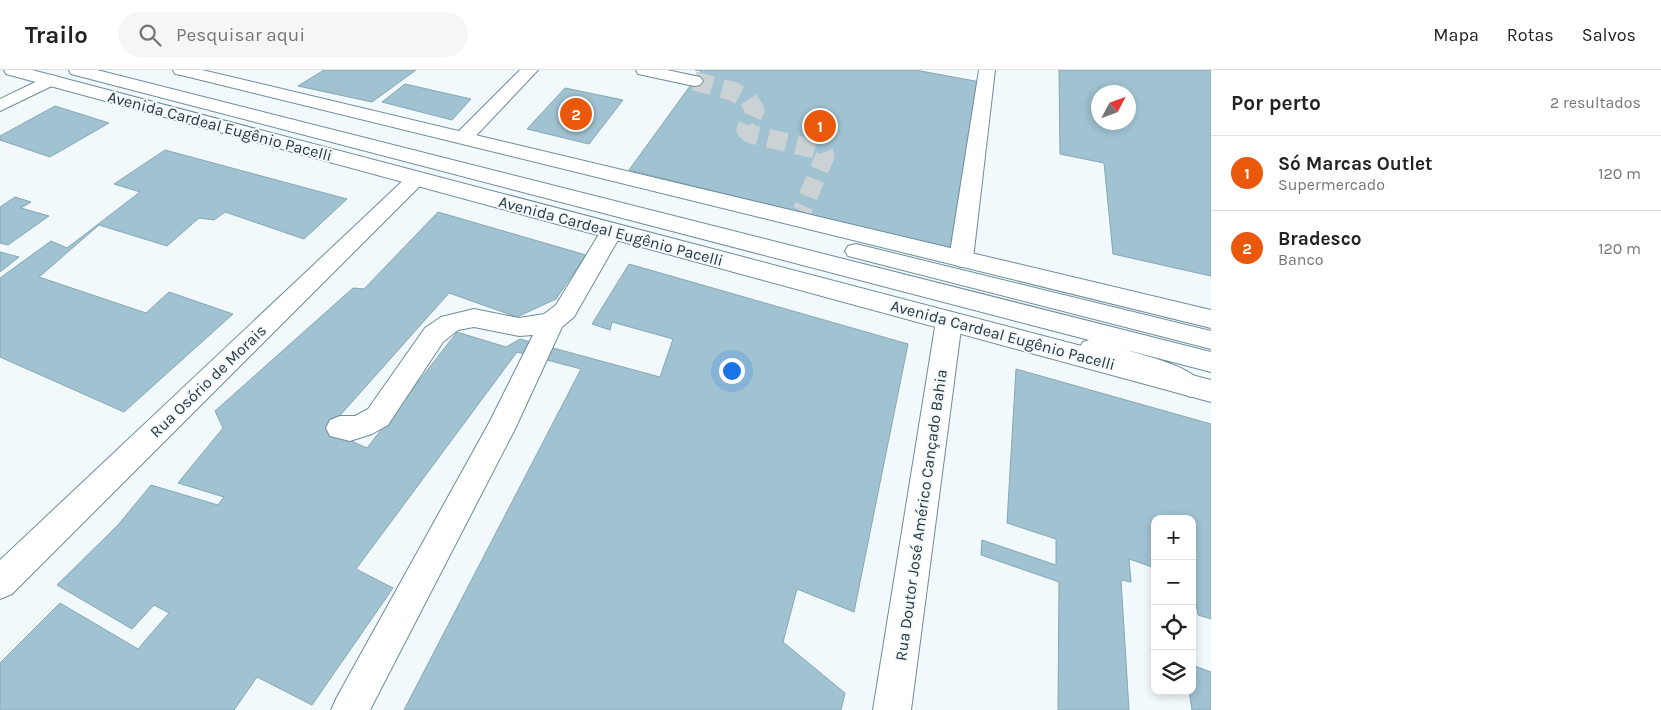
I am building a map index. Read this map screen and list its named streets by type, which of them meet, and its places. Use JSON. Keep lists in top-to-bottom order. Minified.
{"streets":{"main road":["Avenida Cardeal Eugênio Pacelli","Rua Osório de Morais","Rua Doutor José Américo Cançado Bahia"]},"crossings":[["Avenida Cardeal Eugênio Pacelli","Rua Osório de Morais"],["Avenida Cardeal Eugênio Pacelli","Rua Doutor José Américo Cançado Bahia"]],"north":"top right","page":{"header":"Trailo","search":"Pesquisar aqui","nav":["Mapa","Rotas","Salvos"],"heading":["Por perto","2 resultados"],"pins":["2","1"],"list":[{"mark":"1","name":"Só Marcas Outlet","note":"Supermercado","value":"120 m"},{"mark":"2","name":"Bradesco","note":"Banco","value":"120 m"}],"map_buttons":["+","−"]}}
